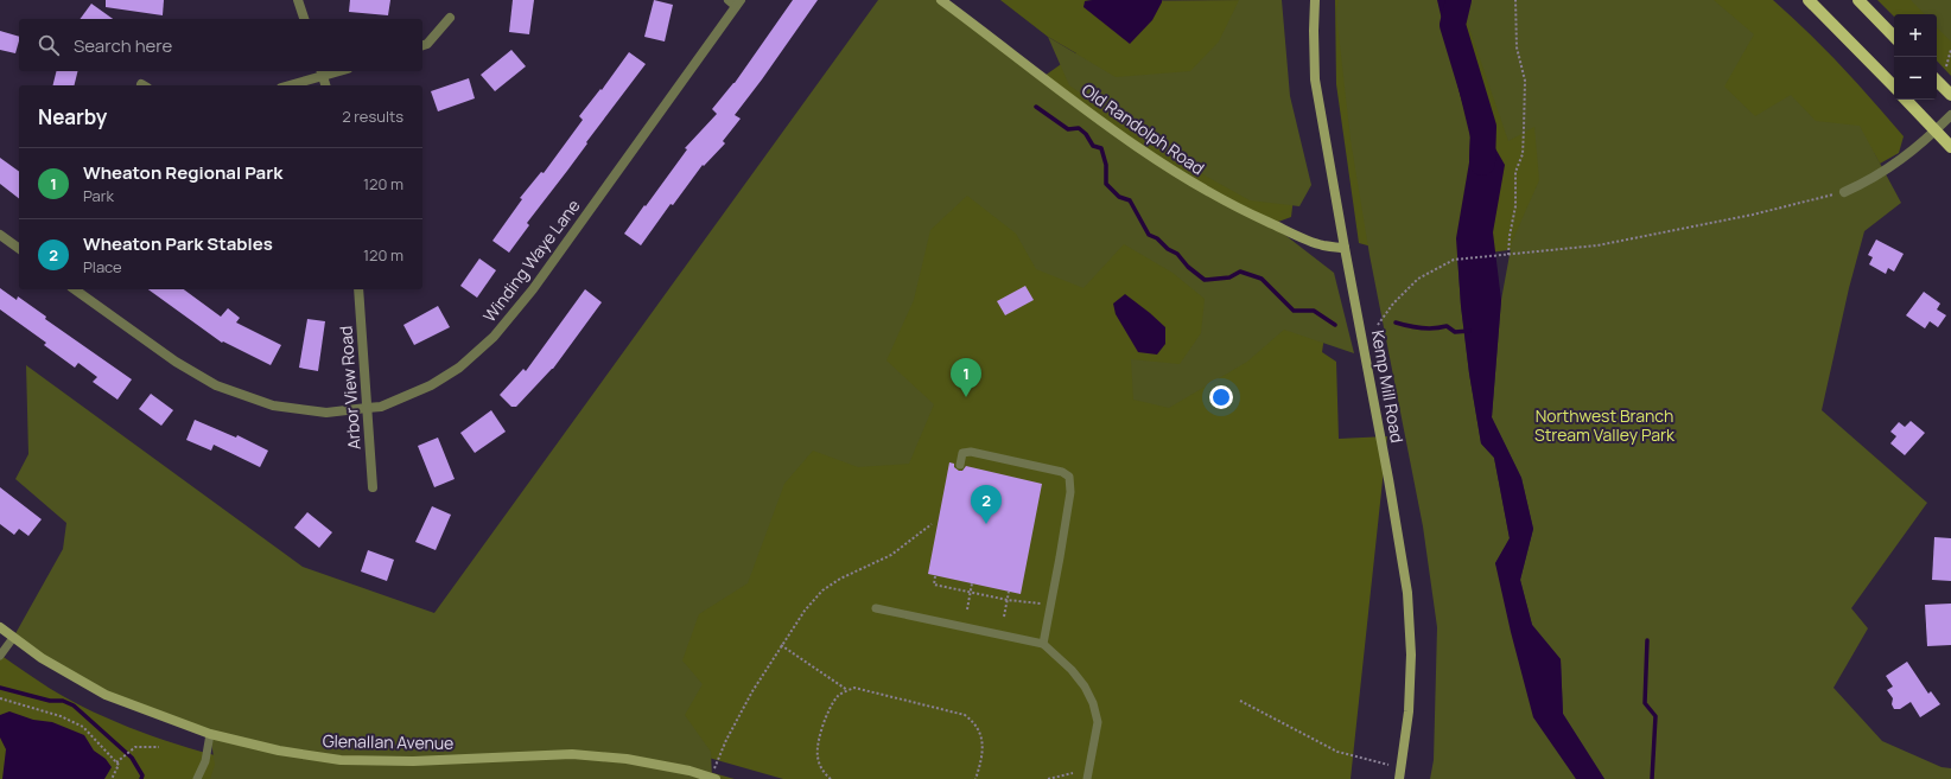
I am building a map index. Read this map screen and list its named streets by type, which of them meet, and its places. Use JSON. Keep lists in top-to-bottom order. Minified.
{"streets":{"street":["Old Randolph Road","Winding Waye Lane","Kemp Mill Road","Arbor View Road","Glenallan Avenue"]},"crossings":[["Old Randolph Road","Kemp Mill Road"],["Winding Waye Lane","Arbor View Road"]],"parks":["Northwest Branch Stream Valley Park"],"page":{"map_buttons":["+","−"],"search":"Search here","heading":["Nearby","2 results"],"list":[{"mark":"1","name":"Wheaton Regional Park","note":"Park","value":"120 m"},{"mark":"2","name":"Wheaton Park Stables","note":"Place","value":"120 m"}],"pins":["1","2"]}}
